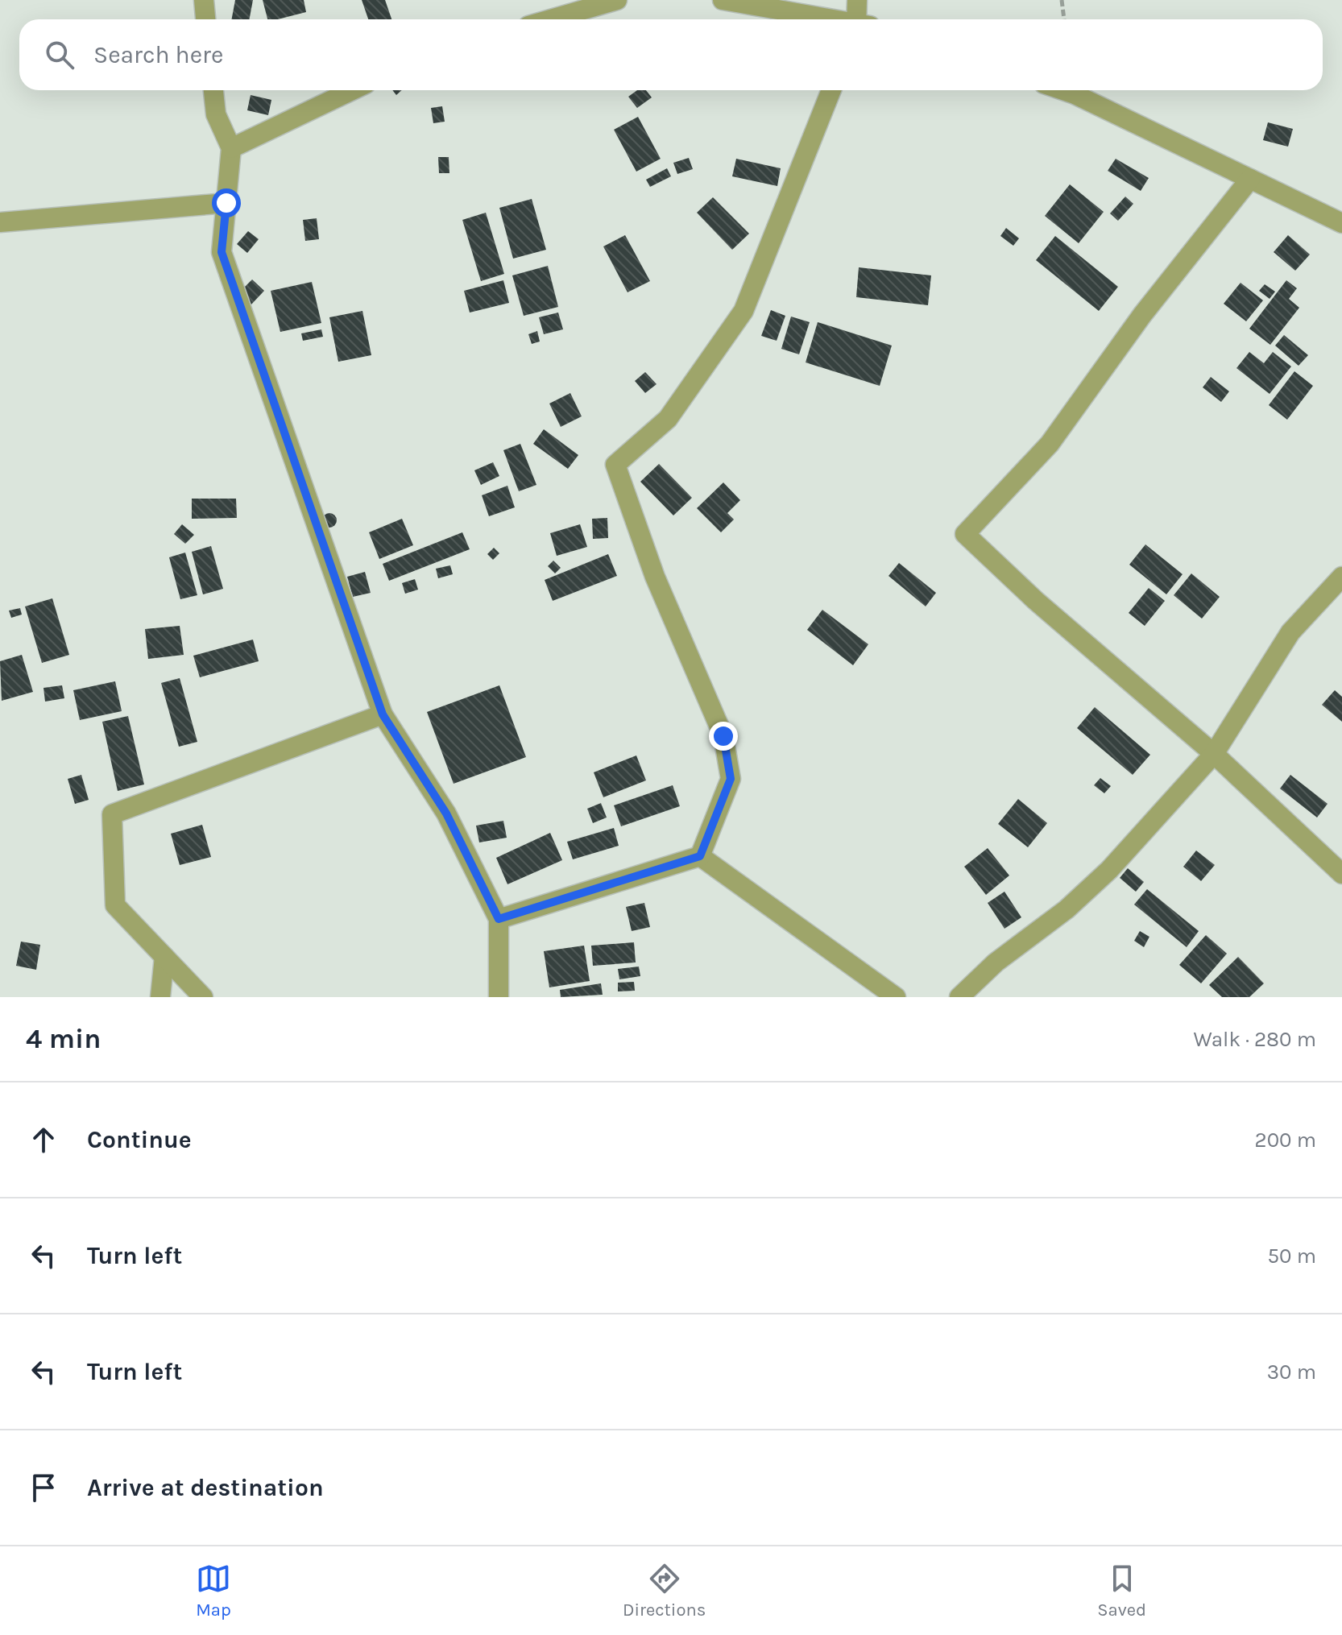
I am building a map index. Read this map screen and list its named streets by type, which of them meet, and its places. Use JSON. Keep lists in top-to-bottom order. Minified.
{"page":{"search":"Search here","heading":["4 min","Walk · 280 m"],"list":[["Continue","200 m"],["Turn left","50 m"],["Turn left","30 m"],"Arrive at destination"],"nav":["Map","Directions","Saved"]}}
